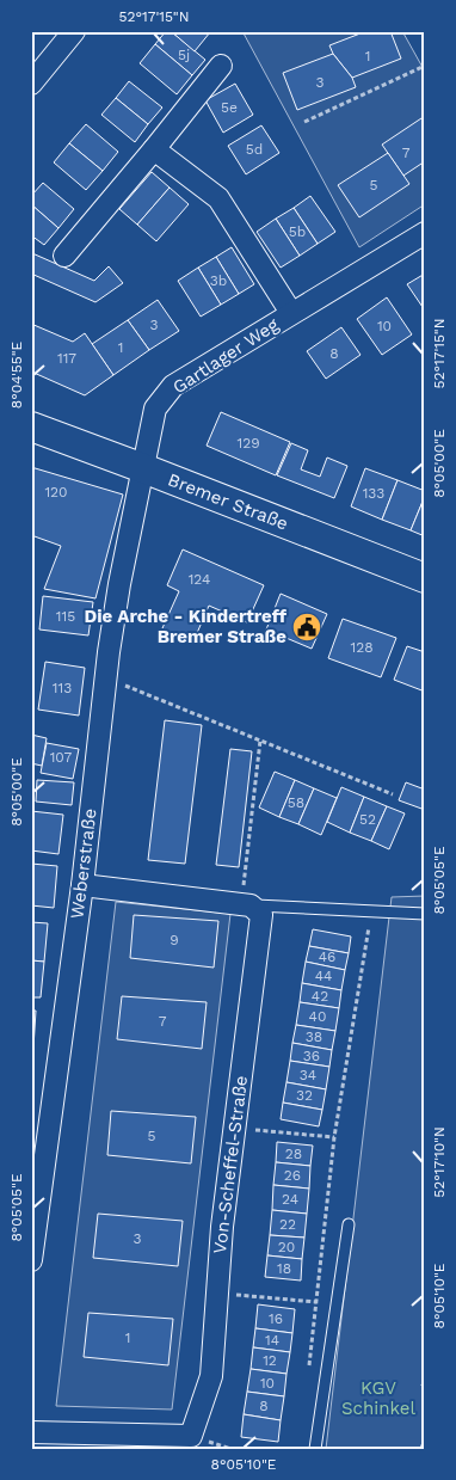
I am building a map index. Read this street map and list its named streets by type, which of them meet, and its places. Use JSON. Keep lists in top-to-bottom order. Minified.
{"streets":{"main road":["Bremer Straße"],"street":["Gartlager Weg","Weberstraße","Von-Scheffel-Straße"]},"crossings":[["Gartlager Weg","Bremer Straße"],["Gartlager Weg","Weberstraße"],["Bremer Straße","Weberstraße"]],"parks":["KGV Schinkel"],"places":{"public building":["Die Arche - Kindertreff Bremer Straße"]},"house_numbers":["5j","1","3","5e","5d","7","5","5b","3b","3","10","1","8","117","129","120","133","124","115","128","113","107","58","52","9","46","44","42","40","7","38","36","34","32","5","28","26","24","22","3","20","18","16","1","14","12","10","8"],"coordinates":["52°17'15\"N","8°04'55\"E","8°05'00\"E","8°05'05\"E","52°17'10\"N","8°05'10\"E"]}
